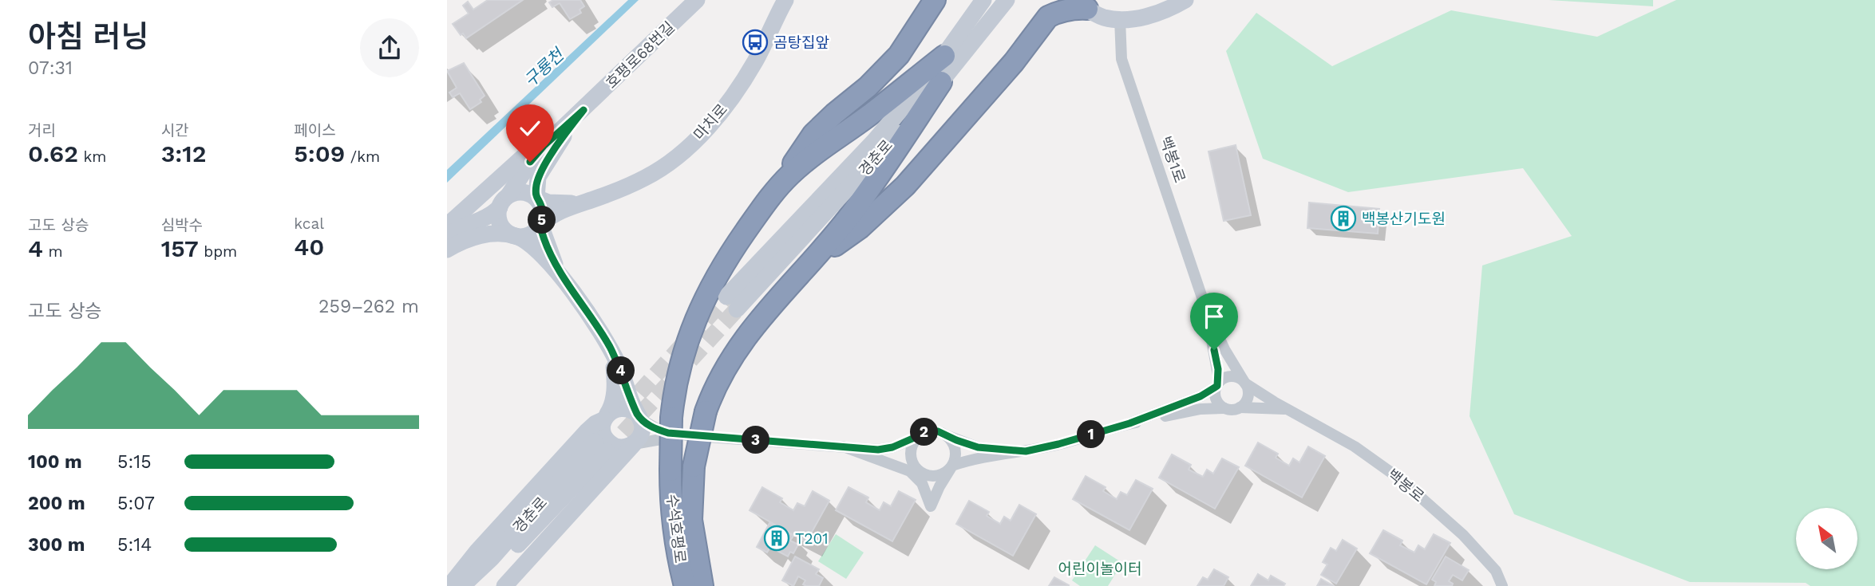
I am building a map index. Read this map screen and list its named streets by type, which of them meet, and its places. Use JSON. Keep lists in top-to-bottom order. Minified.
{"streets":{"highway":["수석호평로"],"street":["호평로68번길","마치로","경춘로","백봉1로","백봉로"]},"crossings":[["호평로68번길","마치로"],["백봉1로","백봉로"]],"water":["구룡천"],"parks":["어린이놀이터"],"places":{"bus stop":["곰탕집앞"],"building":["백봉산기도원","T201"]},"north":"top left","page":{"heading":["아침 러닝","07:31"],"stats":[["거리","0.62 km"],["시간","3:12"],["페이스","5:09 /km"],["고도 상승","4 m"],["심박수","157 bpm"],["kcal","40"]],"pins":["5","4","2","1","3"],"chart":["고도 상승","259–262 m"],"list":[{"name":"100 m","note":"5:15"},{"name":"200 m","note":"5:07"},{"name":"300 m","note":"5:14"}]}}
